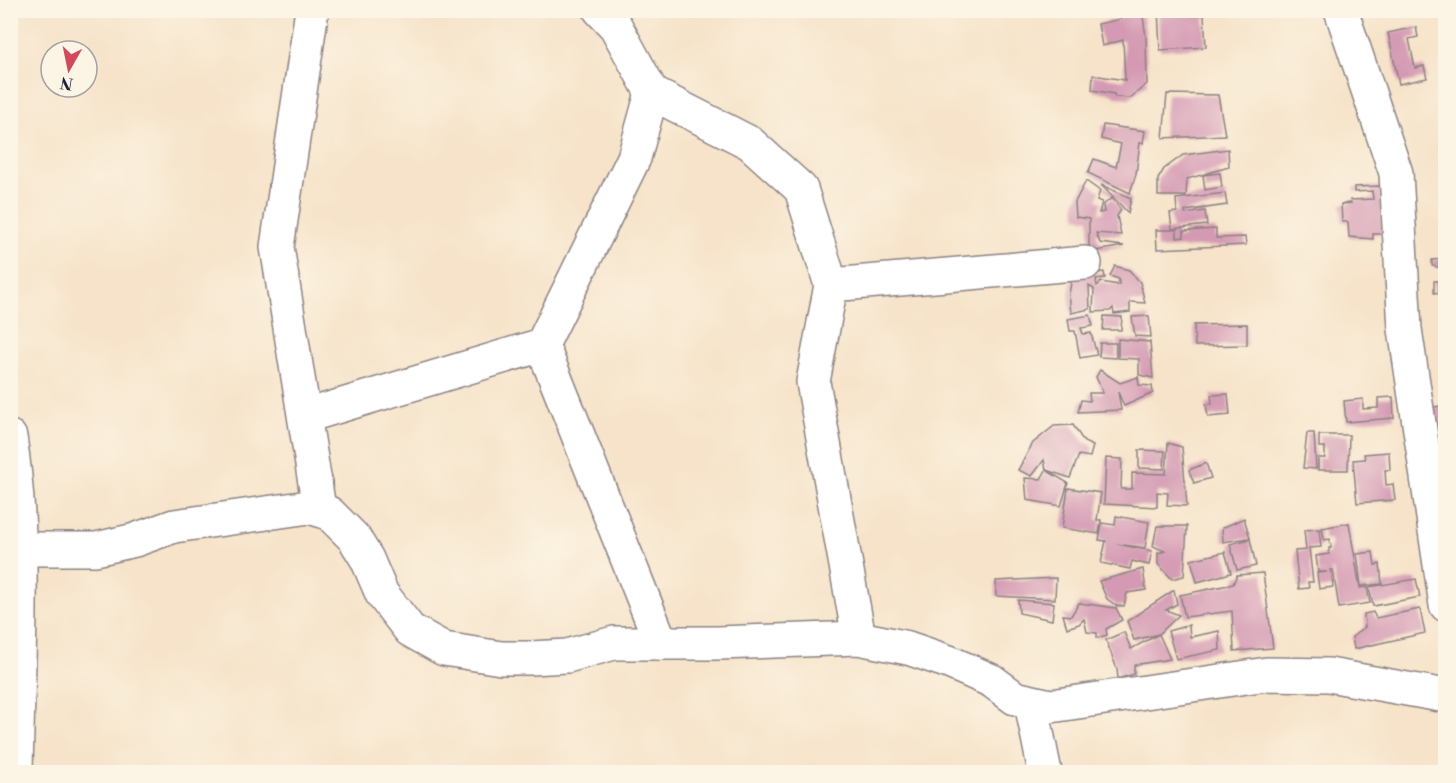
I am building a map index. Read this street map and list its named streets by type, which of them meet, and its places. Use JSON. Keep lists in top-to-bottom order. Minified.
{"north":"bottom"}
